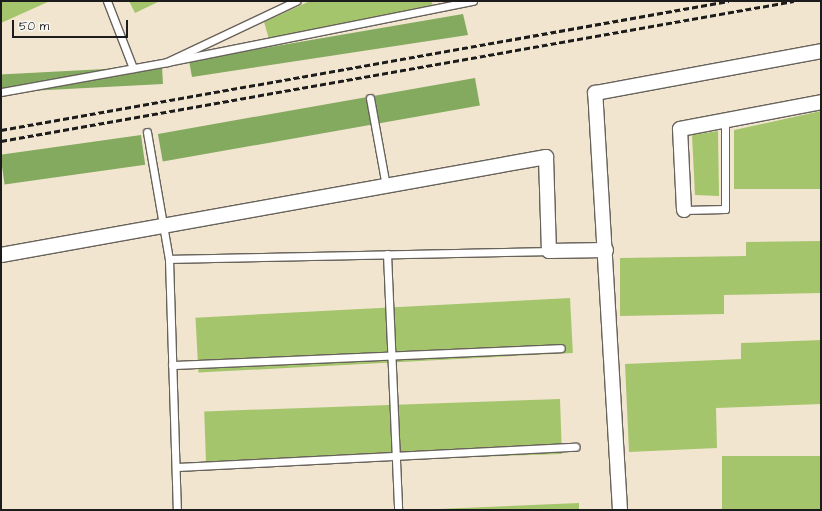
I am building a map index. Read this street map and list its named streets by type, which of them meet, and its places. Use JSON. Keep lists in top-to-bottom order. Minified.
{"scale_bar":"50 m"}
